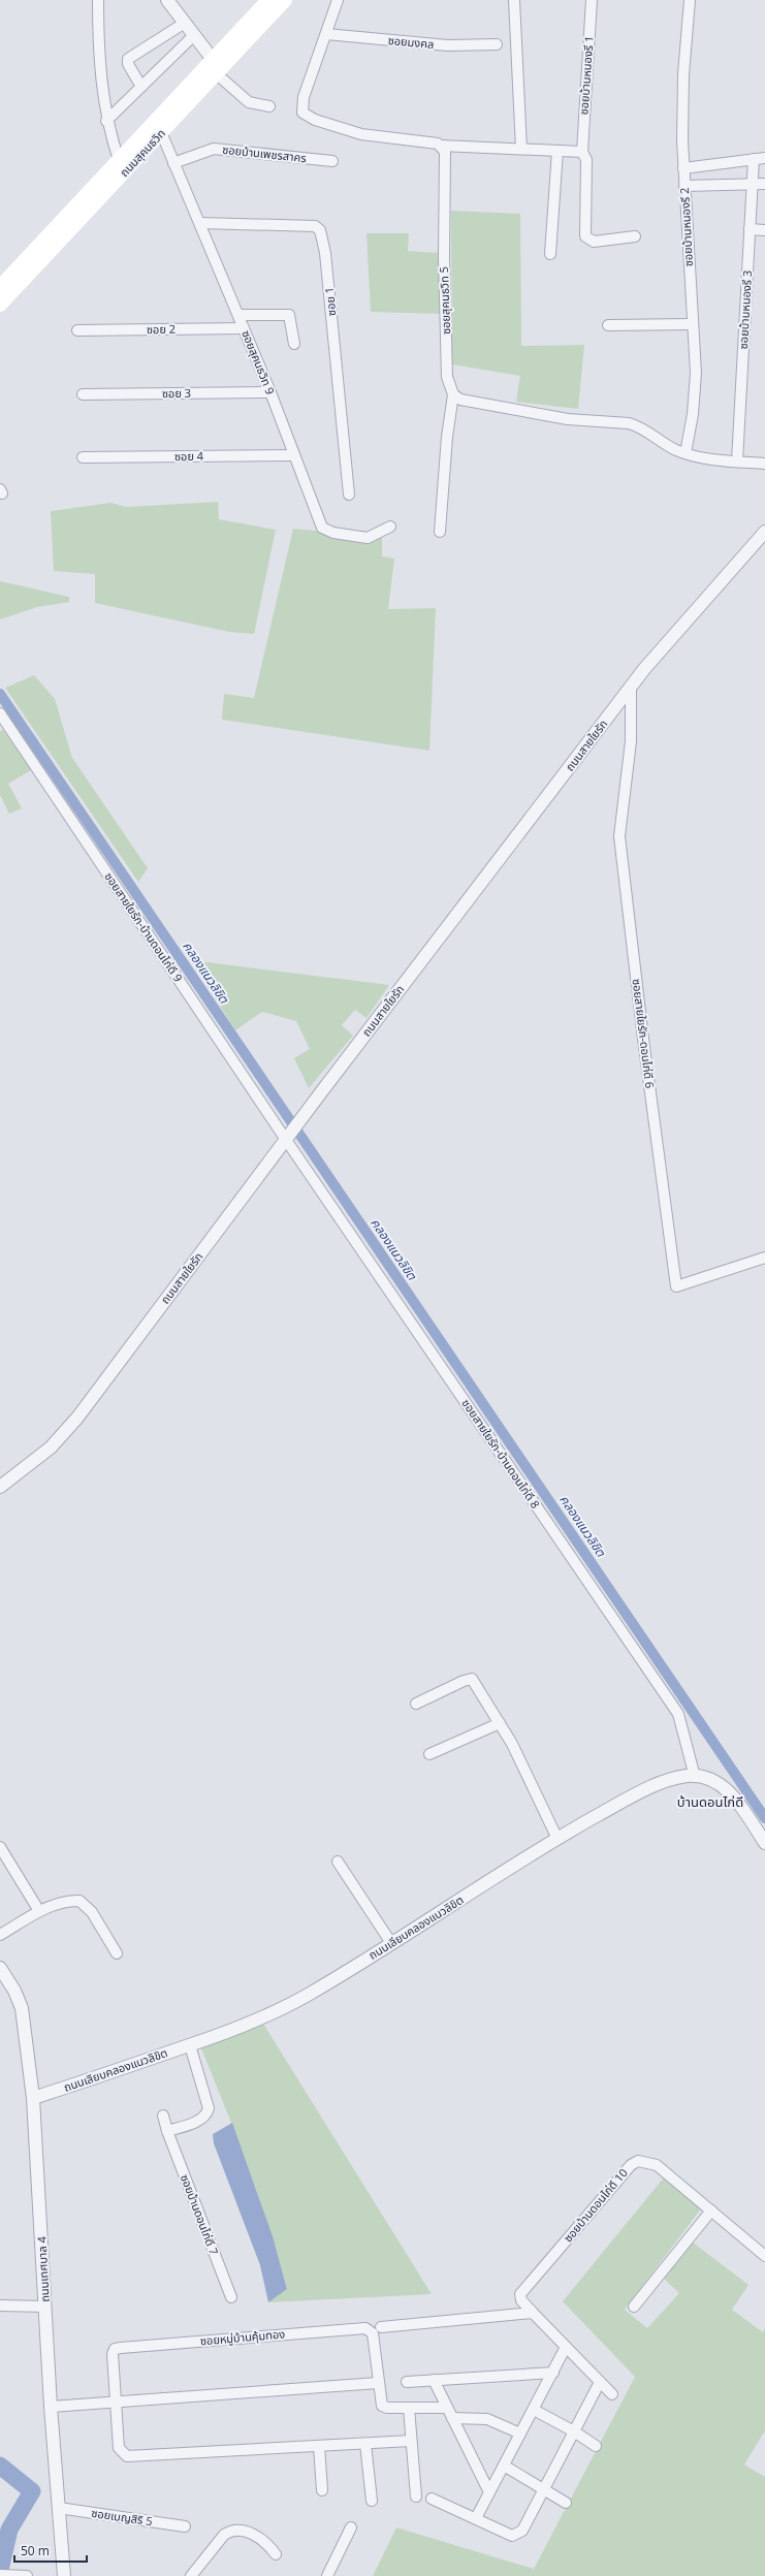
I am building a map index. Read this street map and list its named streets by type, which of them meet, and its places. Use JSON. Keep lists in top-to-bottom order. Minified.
{"streets":{"main road":["ถนนสุคนธวิท"],"street":["ซอยมงคล","ซอยบ้านหนองรี 1","ซอยบ้านเพชรสาคร","ซอยบ้านหนองรี 2","ซอยสุคนธวิท 5","ซอย 1","ซอยบ้านหนองรี 3","ซอย 2","ซอยสุคนธวิท 9","ซอย 3","ซอย 4","ถนนสายใยรัก","ซอยสายใยรัก-บ้านดอนไก่ดี 9","ซอยสายใยรัก-ดอนไก่ดี 6","ซอยสายใยรัก-บ้านดอนไก่ดี 8","ถนนเลียบคลองแนวลิขิต","ซอยบ้านดอนไก่ดี 10","ซอยบ้านดอนไก่ดี 7","ถนนเทศบาล 4","ซอยหมู่บ้านคุ้มทอง","ซอยเบญสิริ 5"]},"crossings":[["ถนนสุคนธวิท","ซอยสุคนธวิท 9"],["ซอยบ้านเพชรสาคร","ซอยสุคนธวิท 9"],["ซอย 1","ซอยสุคนธวิท 9"],["ซอย 2","ซอยสุคนธวิท 9"],["ซอยสุคนธวิท 9","ซอย 3"],["ซอยสุคนธวิท 9","ซอย 4"],["ถนนสายใยรัก","ซอยสายใยรัก-บ้านดอนไก่ดี 9"],["ถนนสายใยรัก","ซอยสายใยรัก-ดอนไก่ดี 6"],["ถนนสายใยรัก","ซอยสายใยรัก-บ้านดอนไก่ดี 8"],["ซอยสายใยรัก-บ้านดอนไก่ดี 9","ซอยสายใยรัก-บ้านดอนไก่ดี 8"],["ซอยสายใยรัก-บ้านดอนไก่ดี 8","ถนนเลียบคลองแนวลิขิต"],["ถนนเลียบคลองแนวลิขิต","ถนนเทศบาล 4"],["ถนนเทศบาล 4","ซอยเบญสิริ 5"]],"districts":["บ้านดอนไก่ดี"],"water":["คลองแนวลิขิต"],"scale_bar":"50 m"}
